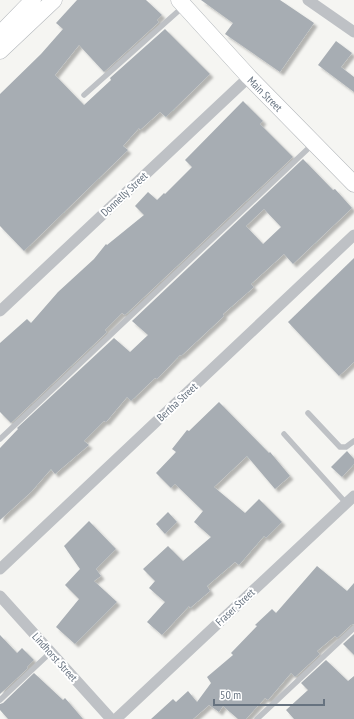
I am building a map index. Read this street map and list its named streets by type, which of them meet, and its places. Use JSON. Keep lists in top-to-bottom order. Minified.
{"streets":{"main road":["Main Street"],"street":["Donnelly Street","Bertha Street","Fraser Street","Lindhorst Street"]},"crossings":[["Main Street","Donnelly Street"]],"scale_bar":"50 m"}
